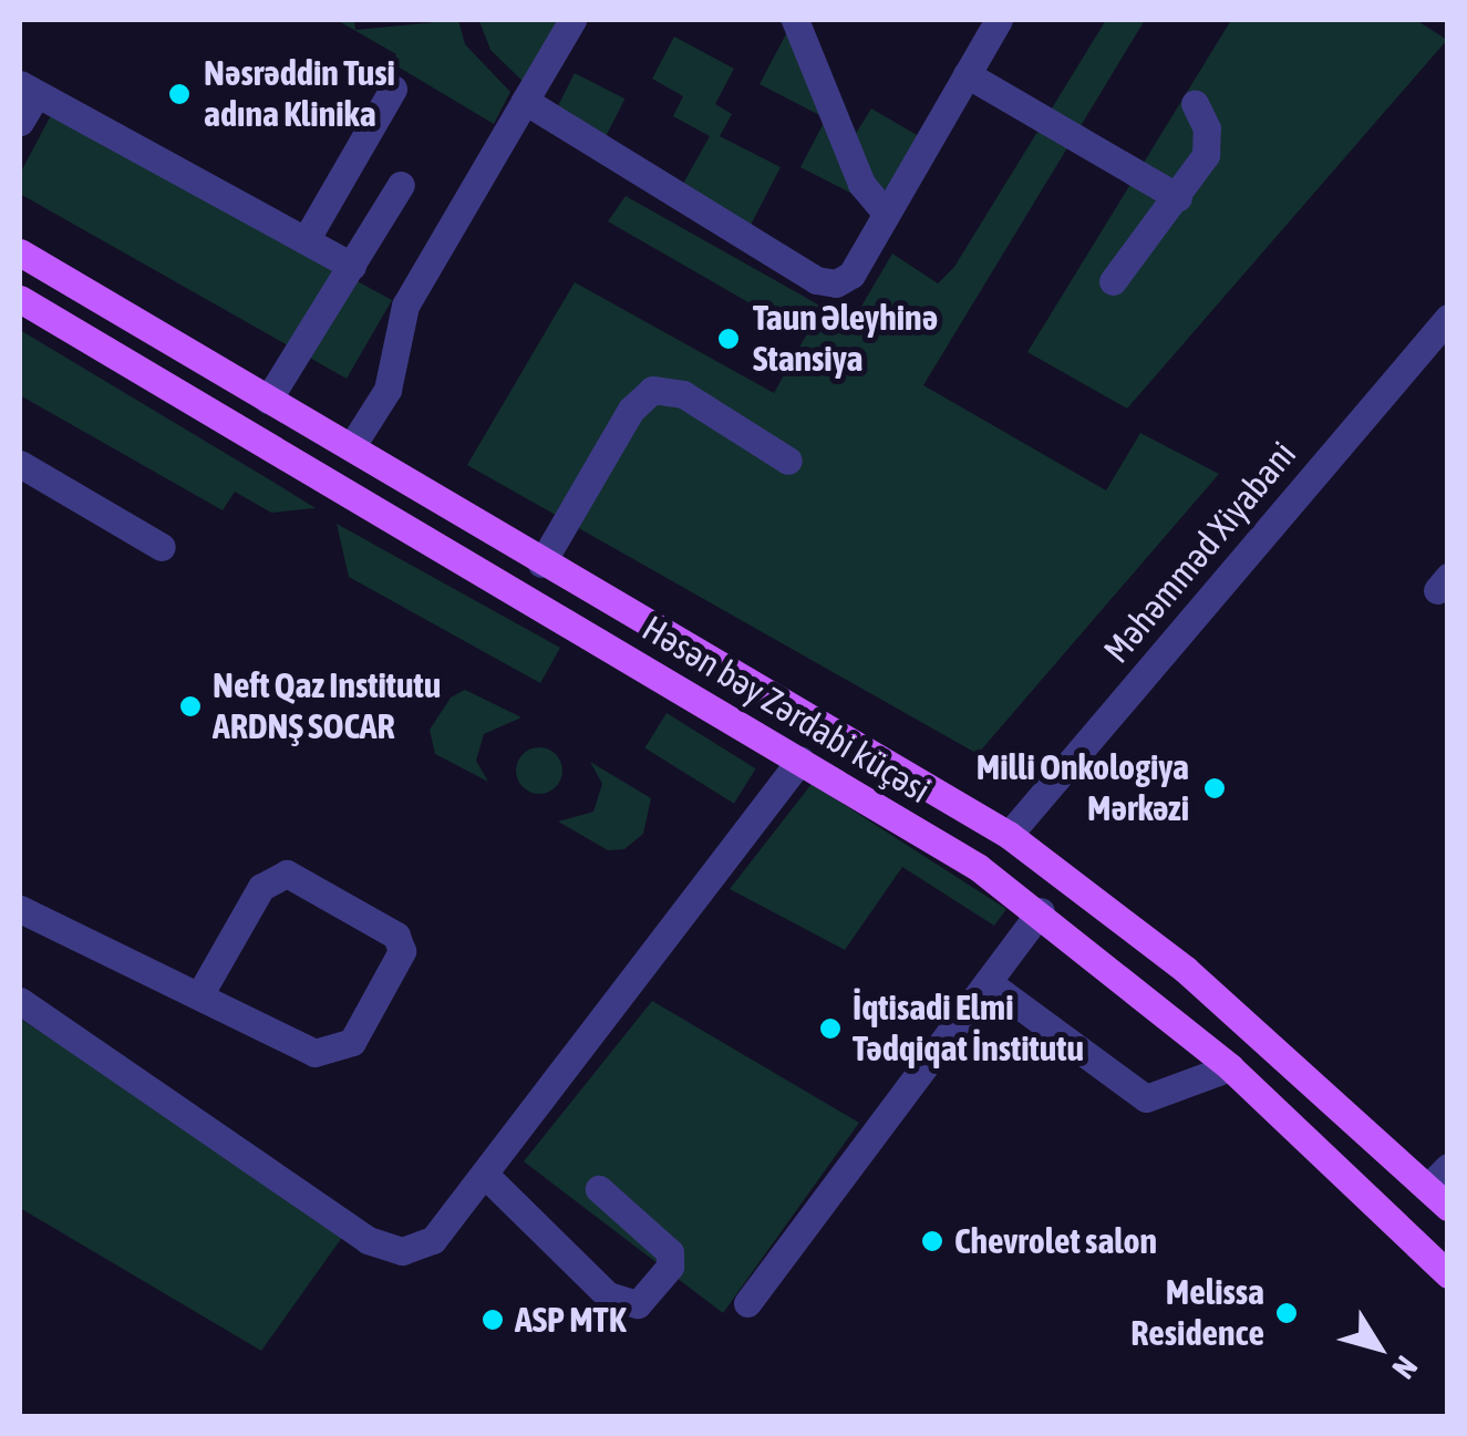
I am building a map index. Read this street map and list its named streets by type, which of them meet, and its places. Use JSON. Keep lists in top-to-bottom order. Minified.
{"streets":{"main road":["Həsən bəy Zərdabi küçəsi"],"street":["Məhəmməd Xiyabani"]},"crossings":[["Məhəmməd Xiyabani","Həsən bəy Zərdabi küçəsi"]],"places":["Nəsrəddin Tusi adına Klinika","Taun Əleyhinə Stansiya","Neft Qaz Institutu ARDNŞ SOCAR","Milli Onkologiya Mərkəzi","İqtisadi Elmi Tədqiqat İnstitutu","Chevrolet salon","Melissa Residence","ASP MTK"],"north":"bottom right"}
